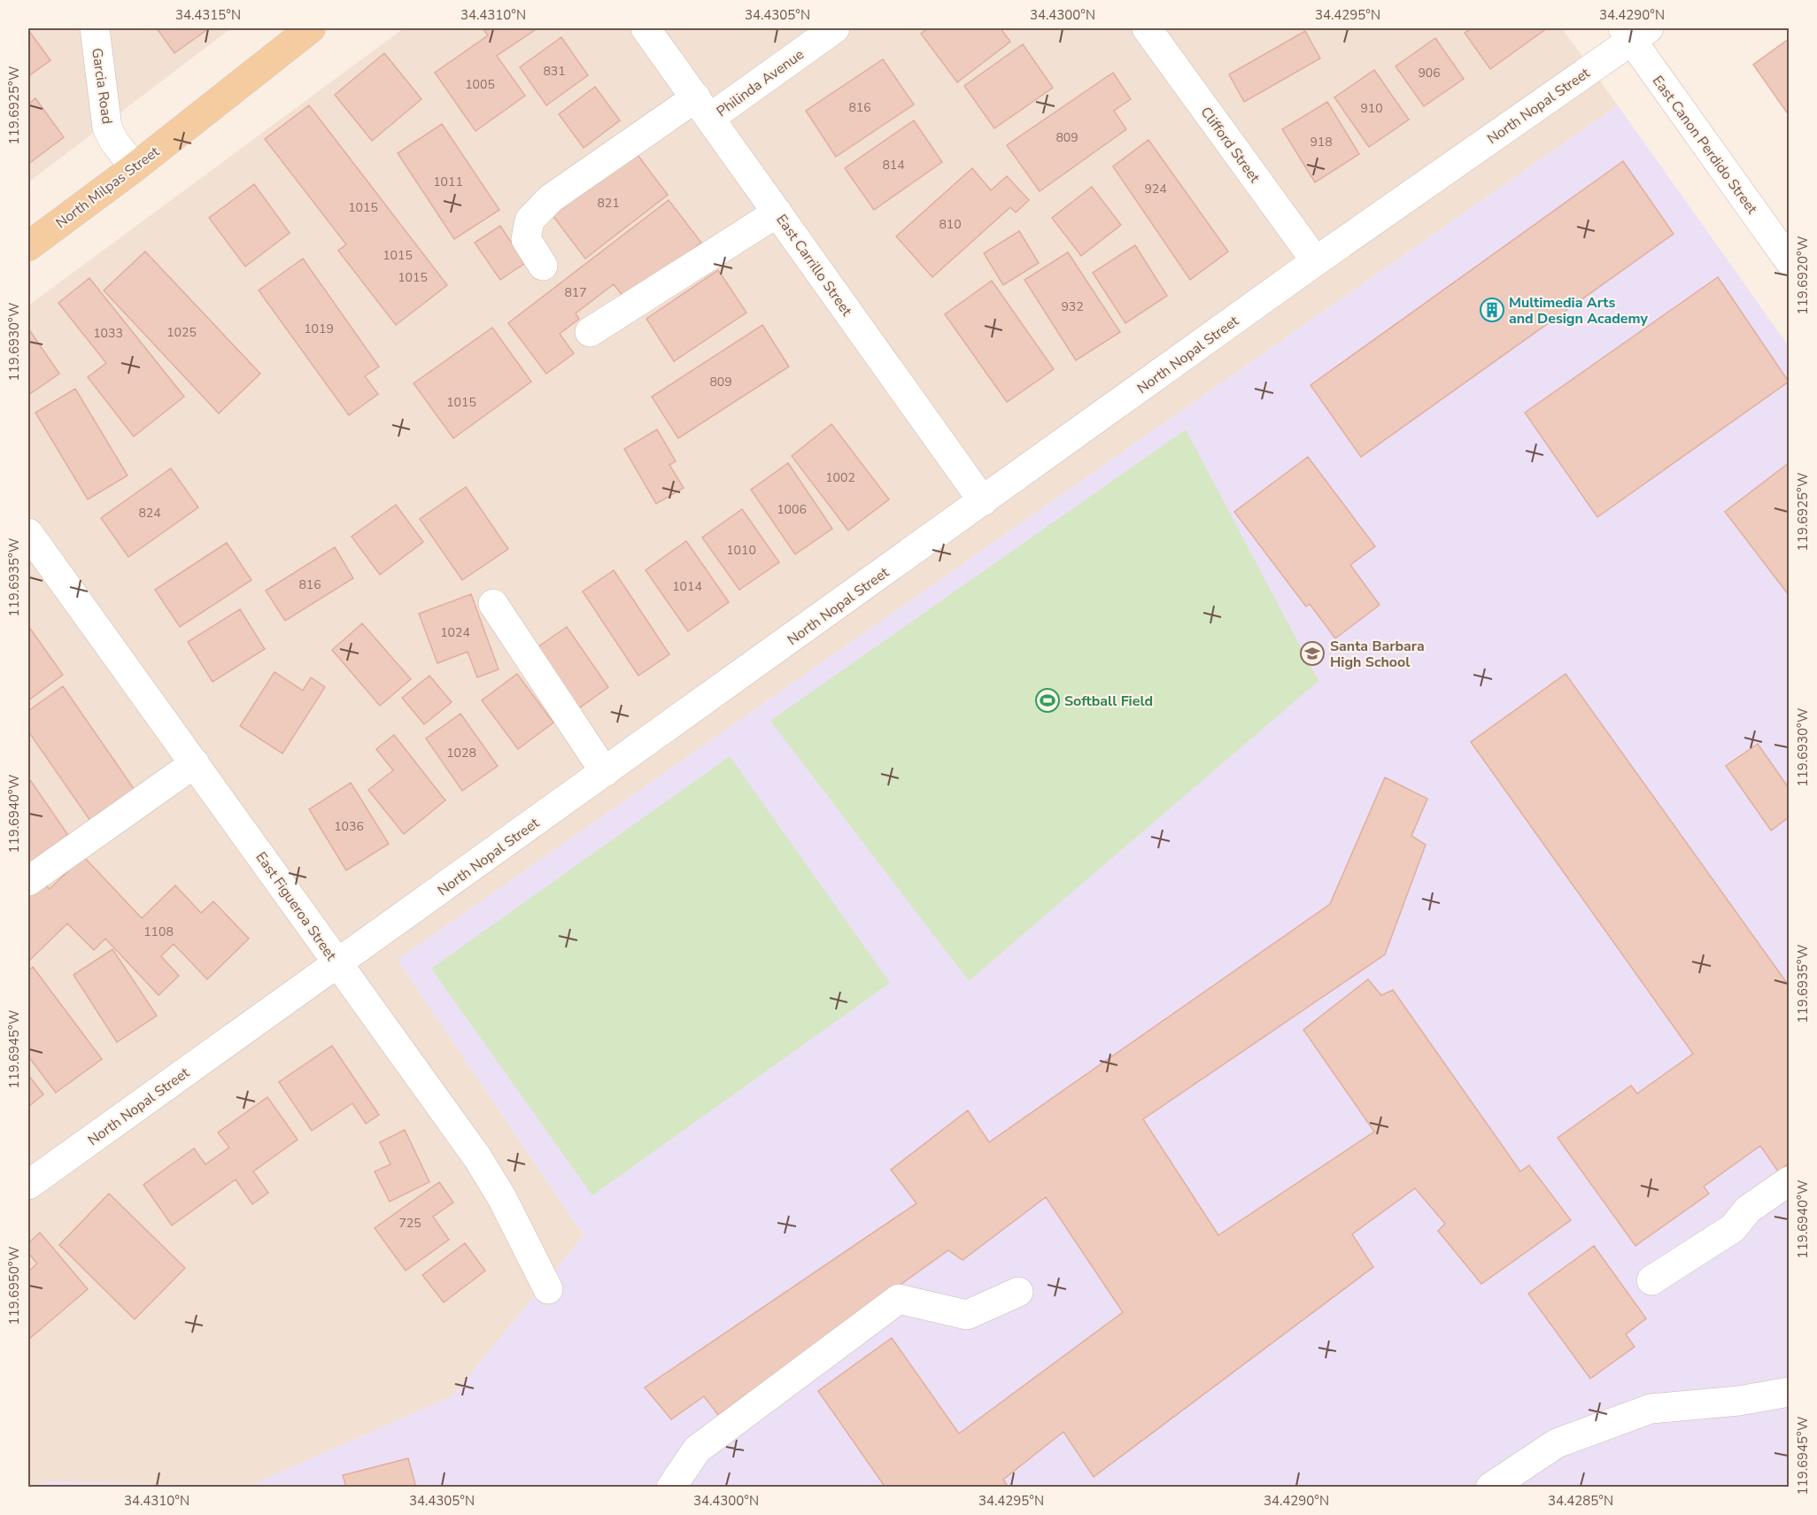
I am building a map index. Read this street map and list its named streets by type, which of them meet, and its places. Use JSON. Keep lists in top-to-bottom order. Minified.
{"streets":{"main road":["North Milpas Street"],"street":["Philinda Avenue","Garcia Road","North Nopal Street","Clifford Street","East Canon Perdido Street","East Carrillo Street","East Figueroa Street"]},"crossings":[["Philinda Avenue","East Carrillo Street"],["Garcia Road","North Milpas Street"],["North Nopal Street","Clifford Street"],["North Nopal Street","East Canon Perdido Street"],["North Nopal Street","East Carrillo Street"],["North Nopal Street","East Figueroa Street"]],"places":{"building":["Multimedia Arts and Design Academy"],"school or university":["Santa Barbara High School"],"sports":["Softball Field"]},"house_numbers":["831","906","1005","816","910","809","918","814","1011","924","821","1015","810","1015","1015","817","932","1019","1025","1033","809","1015","1002","1006","824","1010","816","1014","1024","1028","1036","1108","725"],"coordinates":["34.4315°N","34.4310°N","34.4305°N","34.4300°N","34.4295°N","34.4290°N","119.6925°W","119.6920°W","119.6930°W","119.6935°W","119.6940°W","119.6945°W","119.6950°W","34.4285°N"]}
